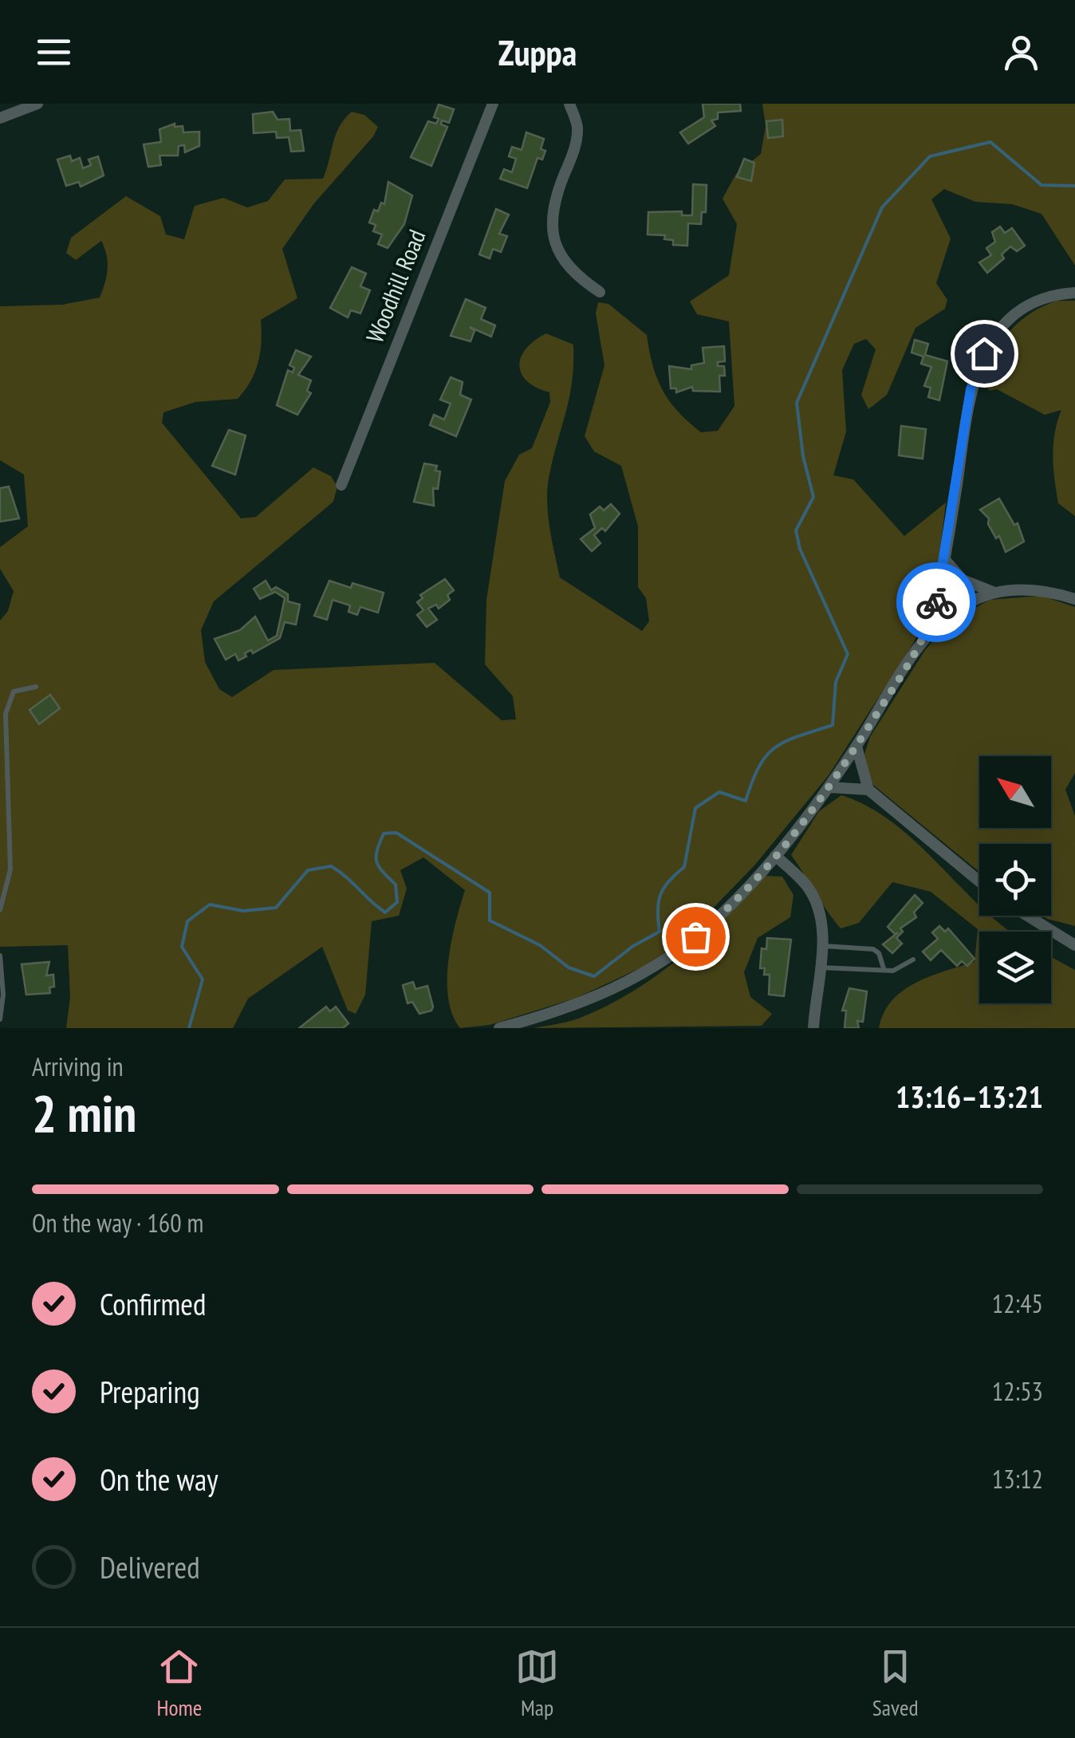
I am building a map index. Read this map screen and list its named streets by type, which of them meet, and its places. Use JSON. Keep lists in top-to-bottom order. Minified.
{"streets":{"street":["Woodhill Road"]},"north":"top left","page":{"header":"Zuppa","heading":["2 min","Arriving in","13:16–13:21"],"bar":"On the way · 160 m","list":[["Confirmed","12:45"],["Preparing","12:53"],["On the way","13:12"],"Delivered"],"tabs":["Home","Map","Saved"]}}
